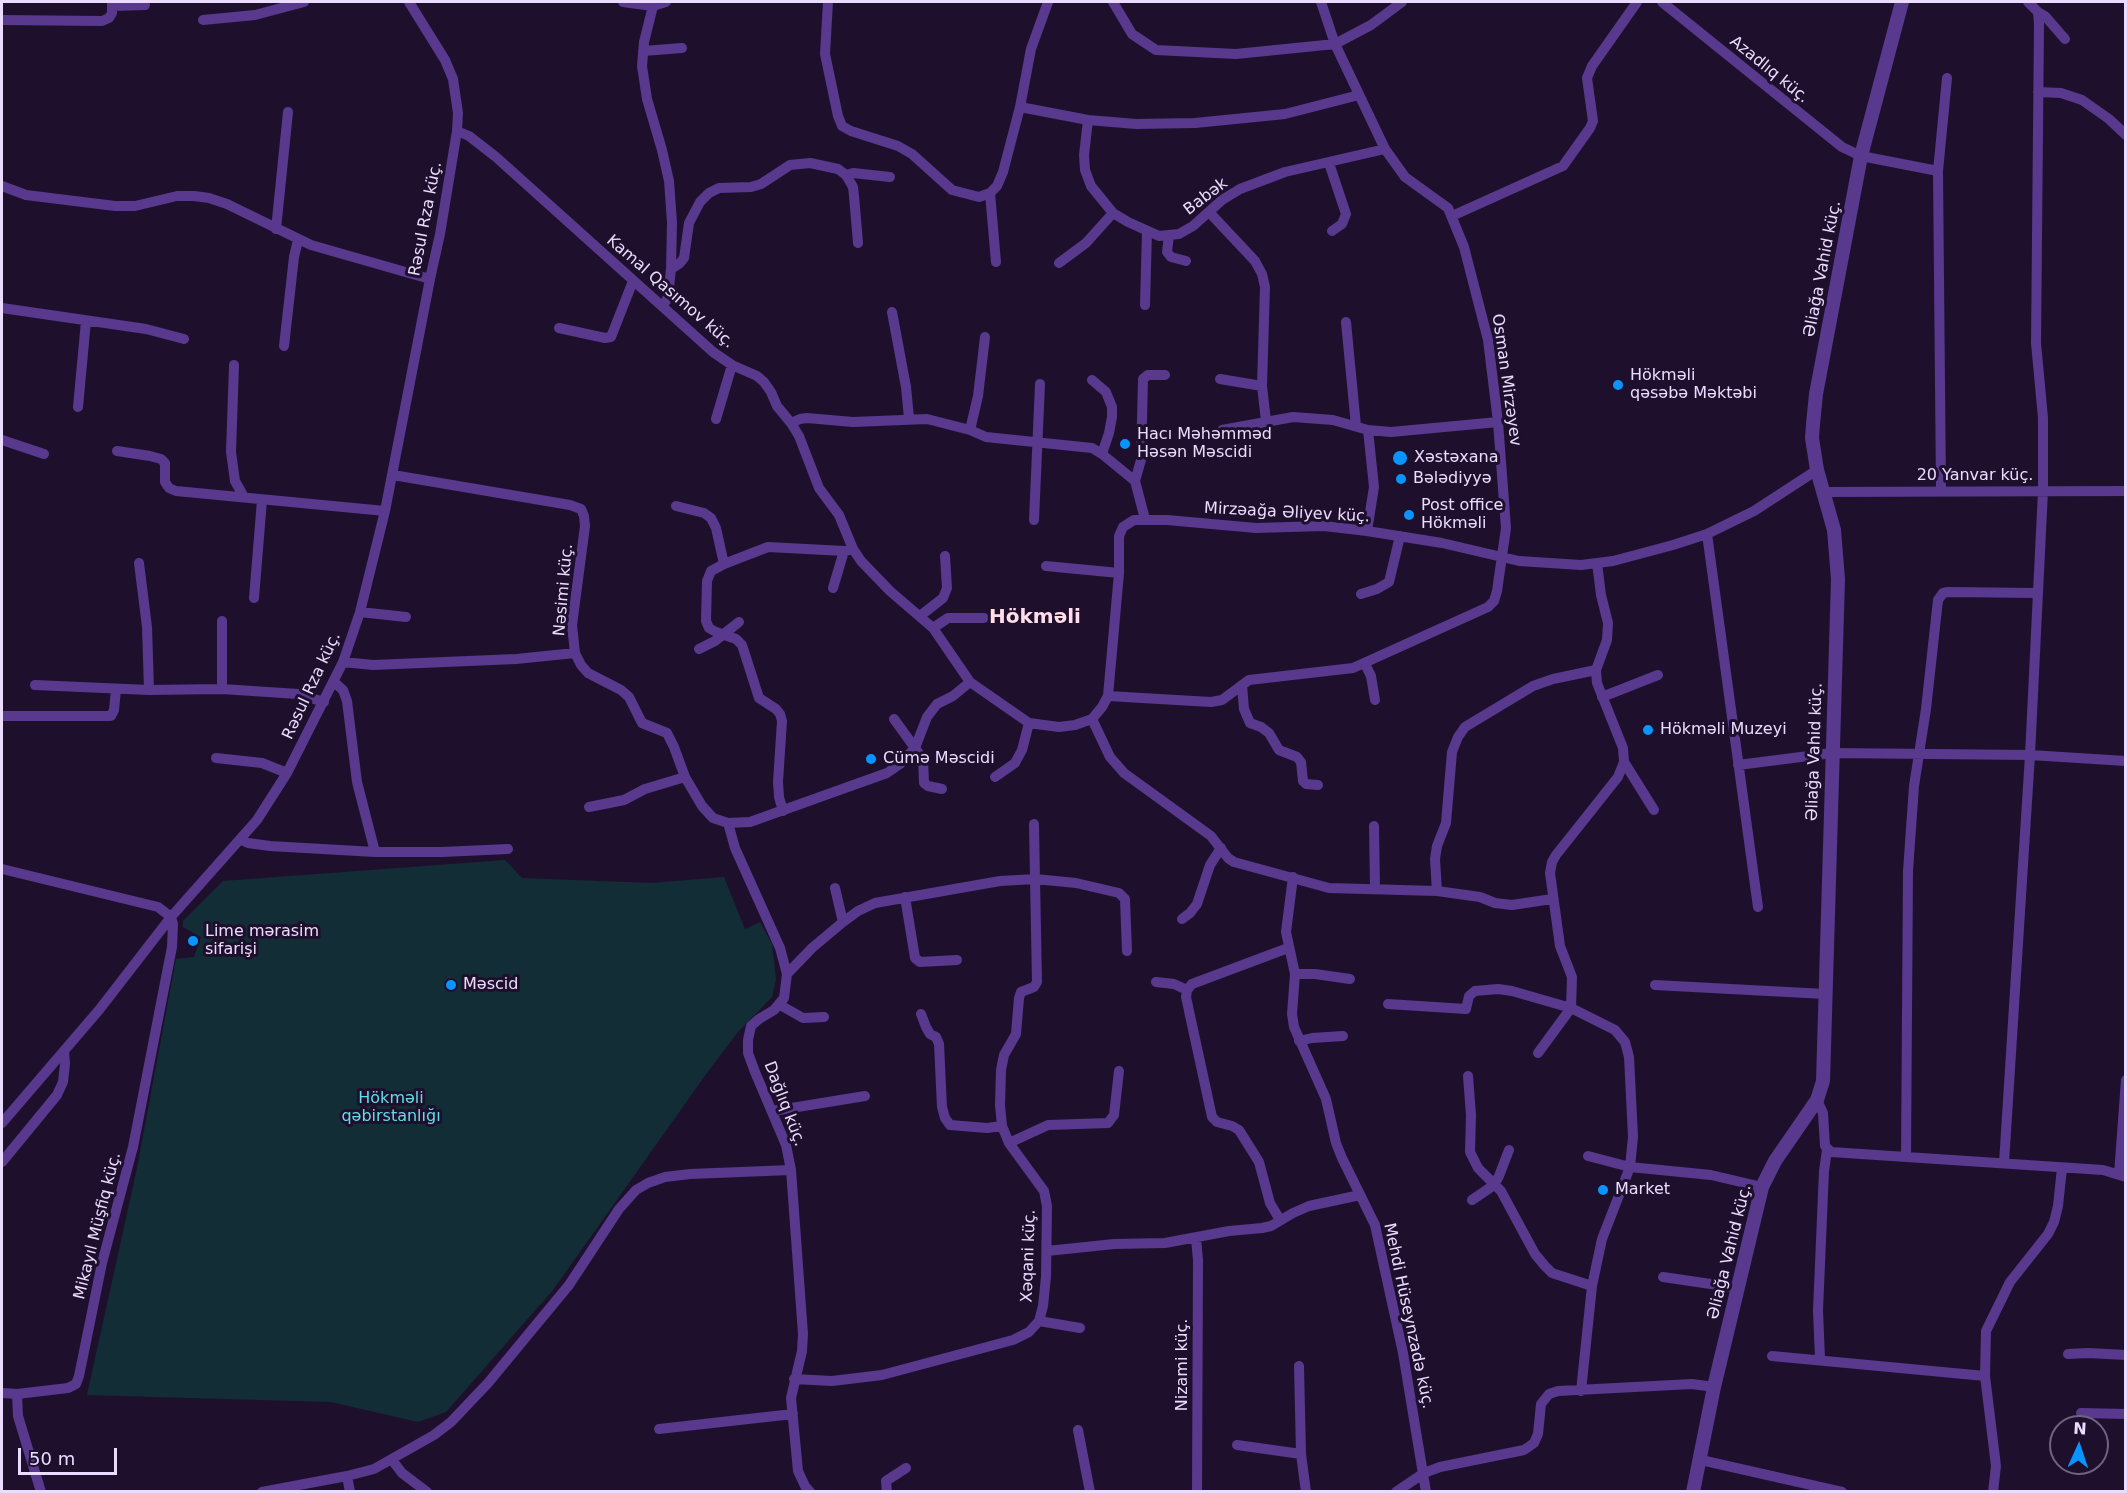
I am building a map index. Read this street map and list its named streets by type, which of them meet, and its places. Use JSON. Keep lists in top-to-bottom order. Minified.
{"streets":{"street":["Azadlıq küç.","Babək","Rəsul Rza küç.","Əliağa Vahid küç.","Kamal Qasımov küç.","Osman Mirzəyev","20 Yanvar küç.","Mirzəağa Əliyev küç.","Nəsimi küç.","Dağlıq küç.","Mikayıl Müşfiq küç.","Xəqani küç.","Mehdi Hüseynzadə küç.","Nizami küç."]},"crossings":[["Azadlıq küç.","Əliağa Vahid küç."],["Babək","Osman Mirzəyev"],["Rəsul Rza küç.","Kamal Qasımov küç."],["Rəsul Rza küç.","Nəsimi küç."],["Rəsul Rza küç.","Mikayıl Müşfiq küç."],["Əliağa Vahid küç.","20 Yanvar küç."],["Əliağa Vahid küç.","Mirzəağa Əliyev küç."],["Osman Mirzəyev","Mirzəağa Əliyev küç."],["Dağlıq küç.","Xəqani küç."]],"districts":["Hökməli"],"parks":["Hökməli qəbirstanlığı"],"places":["Hökməli qəsəbə Məktəbi","Hacı Məhəmməd Həsən Məscidi","Xəstəxana","Bələdiyyə","Post office Hökməli","Hökməli Muzeyi","Cümə Məscidi","Lime mərasim sifarişi","Məscid","Market"],"scale_bar":"50 m","north":"top"}
